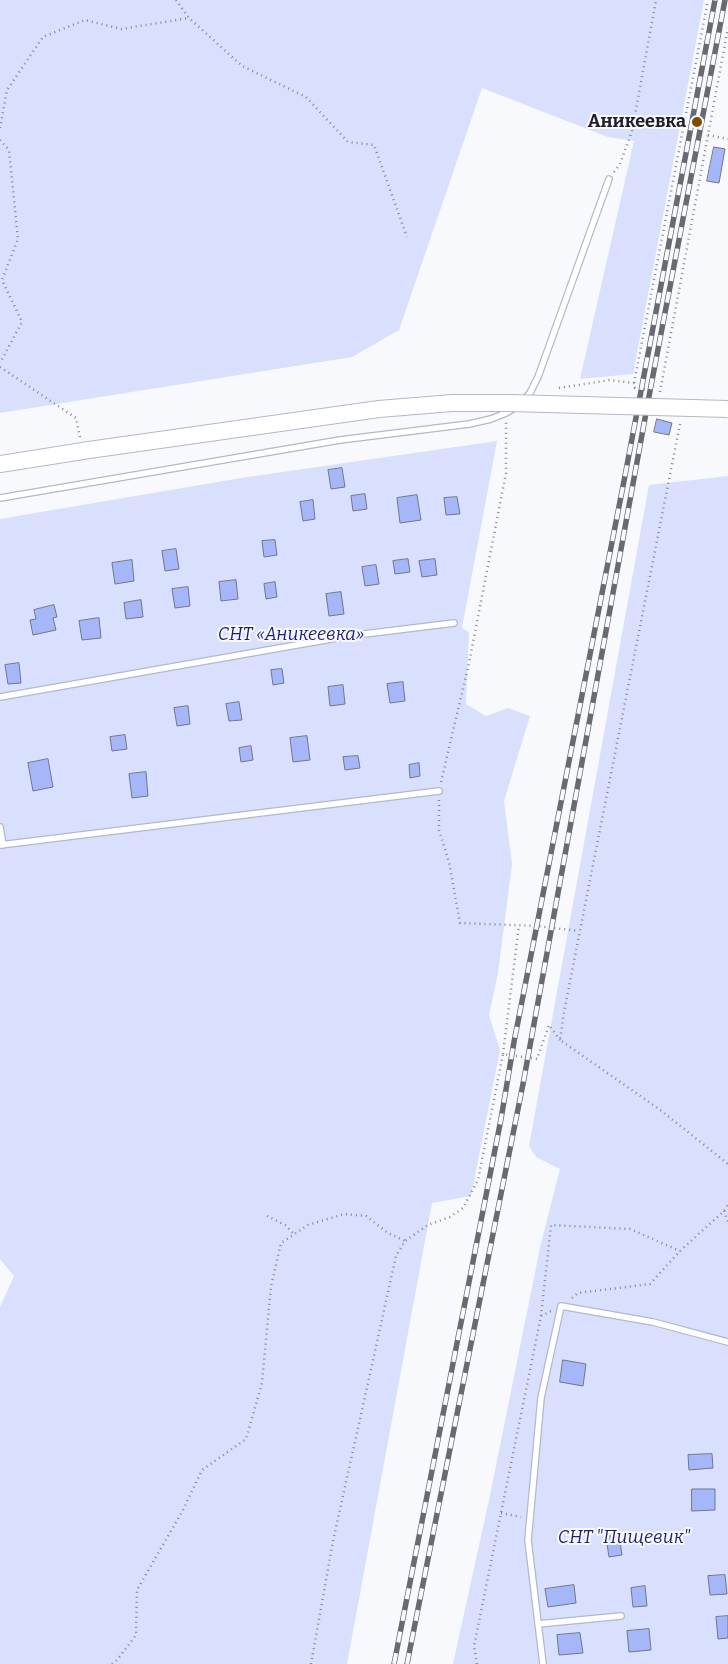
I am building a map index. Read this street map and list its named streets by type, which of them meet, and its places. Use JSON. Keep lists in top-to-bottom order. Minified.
{"parks":["СНТ «Аникеевка»","СНТ \"Пищевик\""],"places":["Аникеевка"]}
